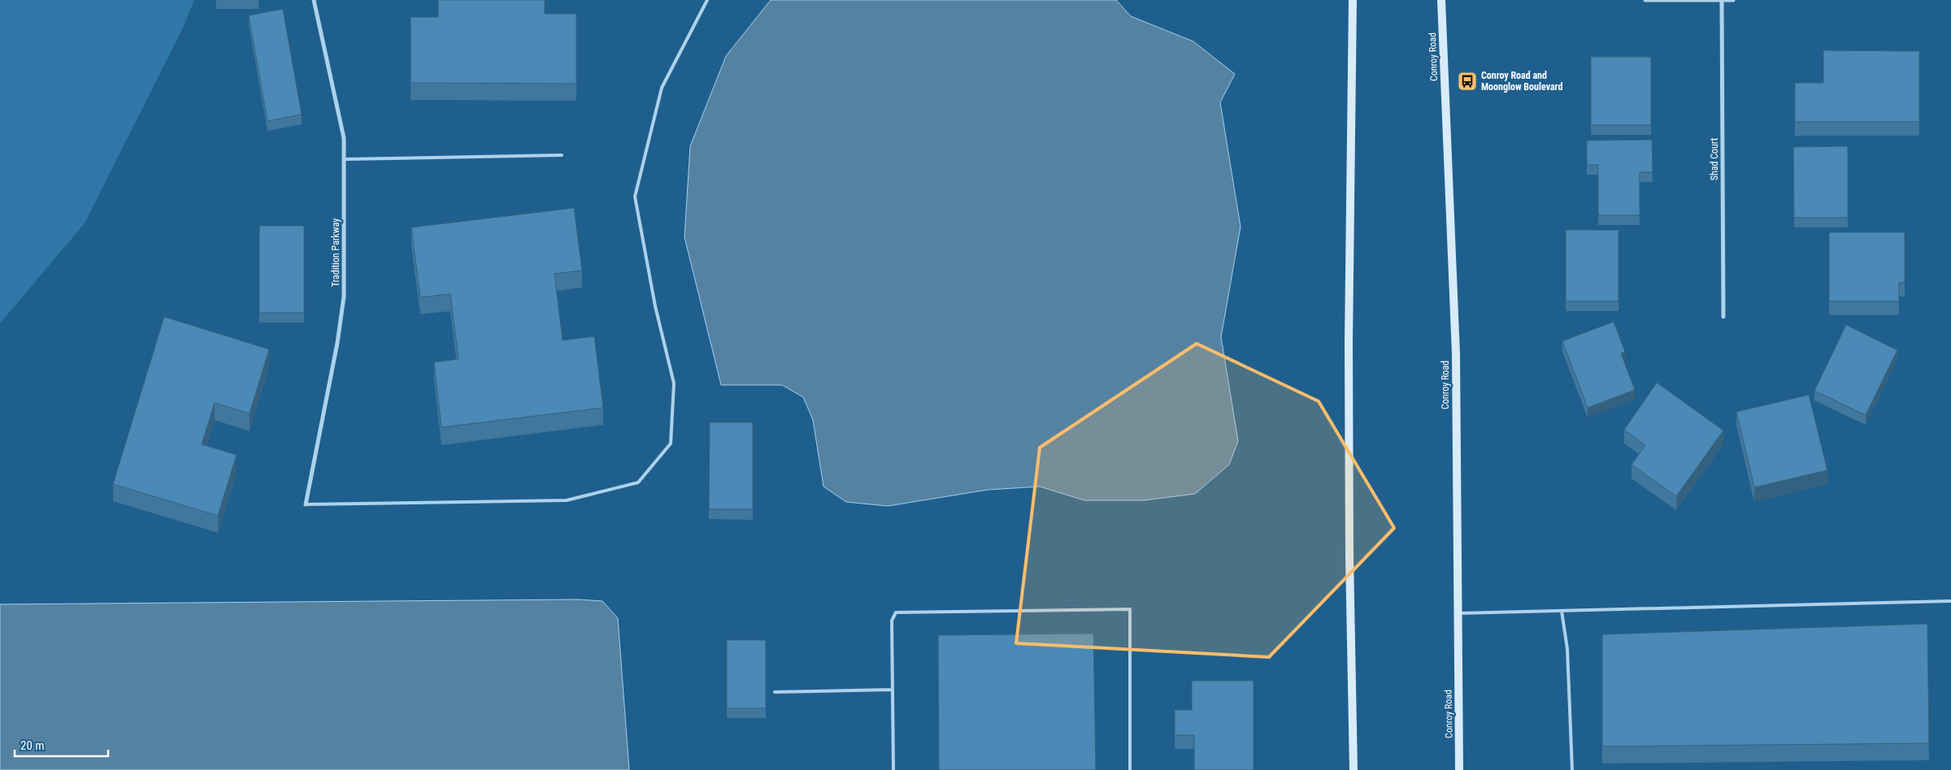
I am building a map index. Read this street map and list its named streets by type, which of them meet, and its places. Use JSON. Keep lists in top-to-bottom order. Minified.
{"streets":{"main road":["Conroy Road"],"street":["Shad Court","Tradition Parkway"]},"places":{"bus stop":["Conroy Road and Moonglow Boulevard"]},"scale_bar":"20 m"}
